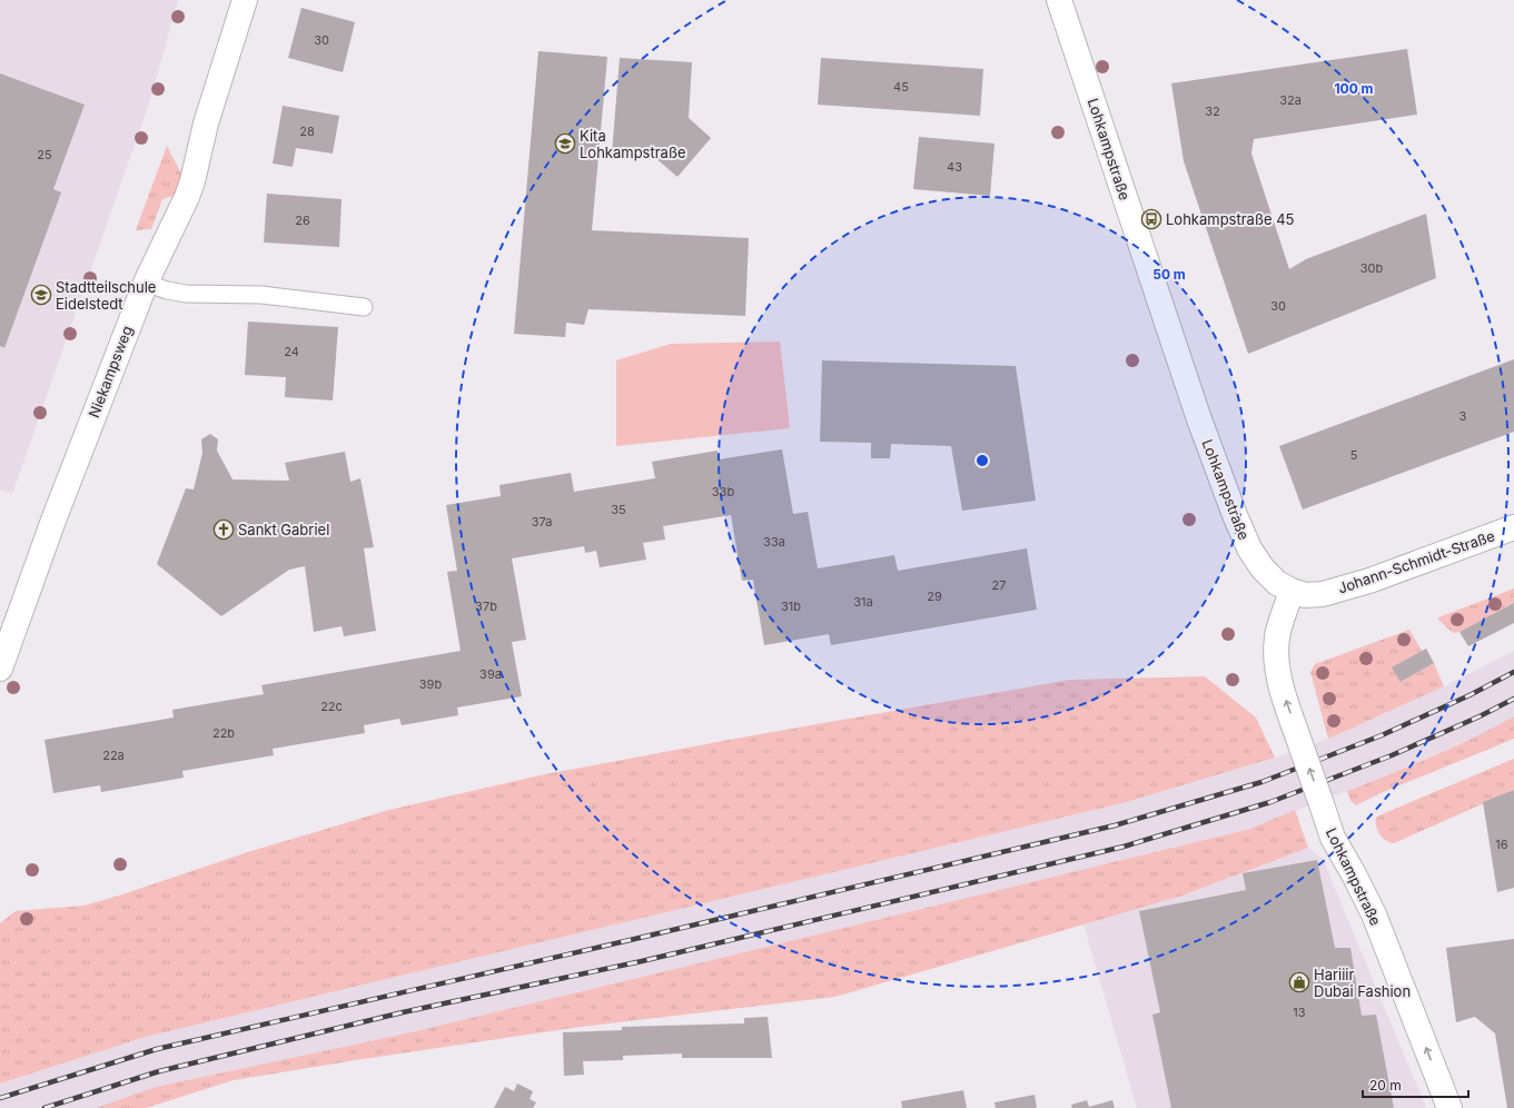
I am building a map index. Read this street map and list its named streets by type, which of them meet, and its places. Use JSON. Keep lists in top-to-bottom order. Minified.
{"streets":{"street":["Lohkampstraße","Niekampsweg","Johann-Schmidt-Straße"]},"crossings":[["Lohkampstraße","Johann-Schmidt-Straße"]],"one_way":["Lohkampstraße"],"places":{"school or university":["Kita Lohkampstraße","Stadtteilschule Eidelstedt"],"bus stop":["Lohkampstraße 45"],"church":["Sankt Gabriel"],"shop":["Hariiir Dubai Fashion"]},"house_numbers":["30","45","32a","32","28","25","43","26","30b","30","24","3","5","33b","35","37a","33a","27","29","31a","37b","31b","39a","39b","22c","22b","22a","16","13"],"scale_bar":"20 m","rings":["100 m","50 m"]}
